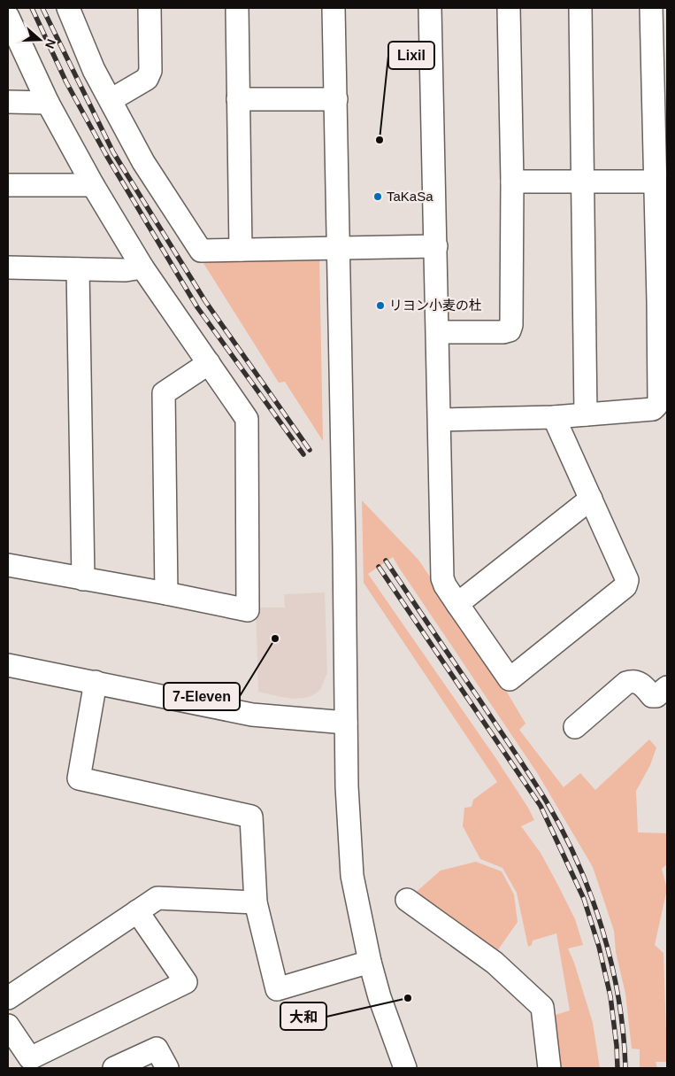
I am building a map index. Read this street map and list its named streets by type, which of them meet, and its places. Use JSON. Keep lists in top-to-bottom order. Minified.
{"places":["Lixil","TaKaSa","リヨン小麦の杜","7-Eleven","大和"],"north":"right"}
